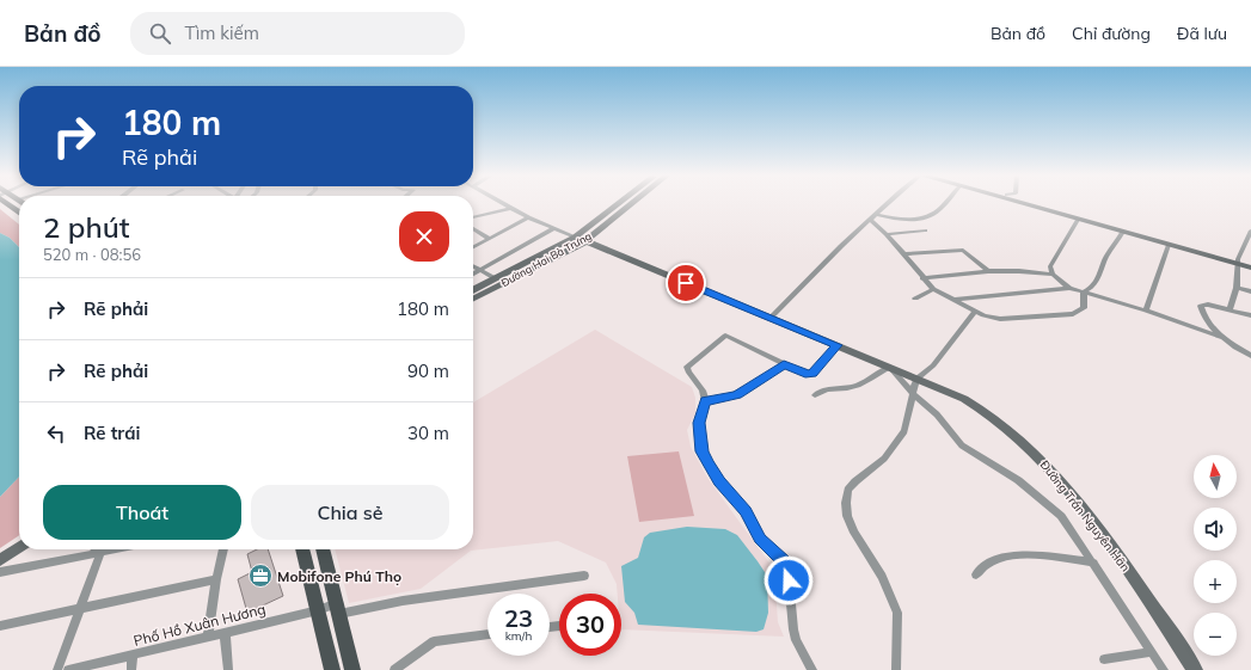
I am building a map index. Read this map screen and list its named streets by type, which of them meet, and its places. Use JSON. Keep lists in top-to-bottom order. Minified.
{"streets":{"street":["Đường Hai Bà Trưng","Đường Trần Nguyên Hãn","Phố Hồ Xuân Hương"]},"crossings":[["Đường Hai Bà Trưng","Đường Trần Nguyên Hãn"]],"places":{"office":["Mobifone Phú Thọ"]},"north":"top","page":{"header":"Bản đồ","search":"Tìm kiếm","nav":["Bản đồ","Chỉ đường","Đã lưu"],"turn":["180 m","Rẽ phải"],"heading":["2 phút","520 m · 08:56"],"list":[{"name":"Rẽ phải","value":"180 m"},{"name":"Rẽ phải","value":"90 m"},{"name":"Rẽ trái","value":"30 m"}],"map_buttons":["+","−"],"buttons":["Thoát","Chia sẻ"],"speed":"23 km/h","limit":"30"}}
